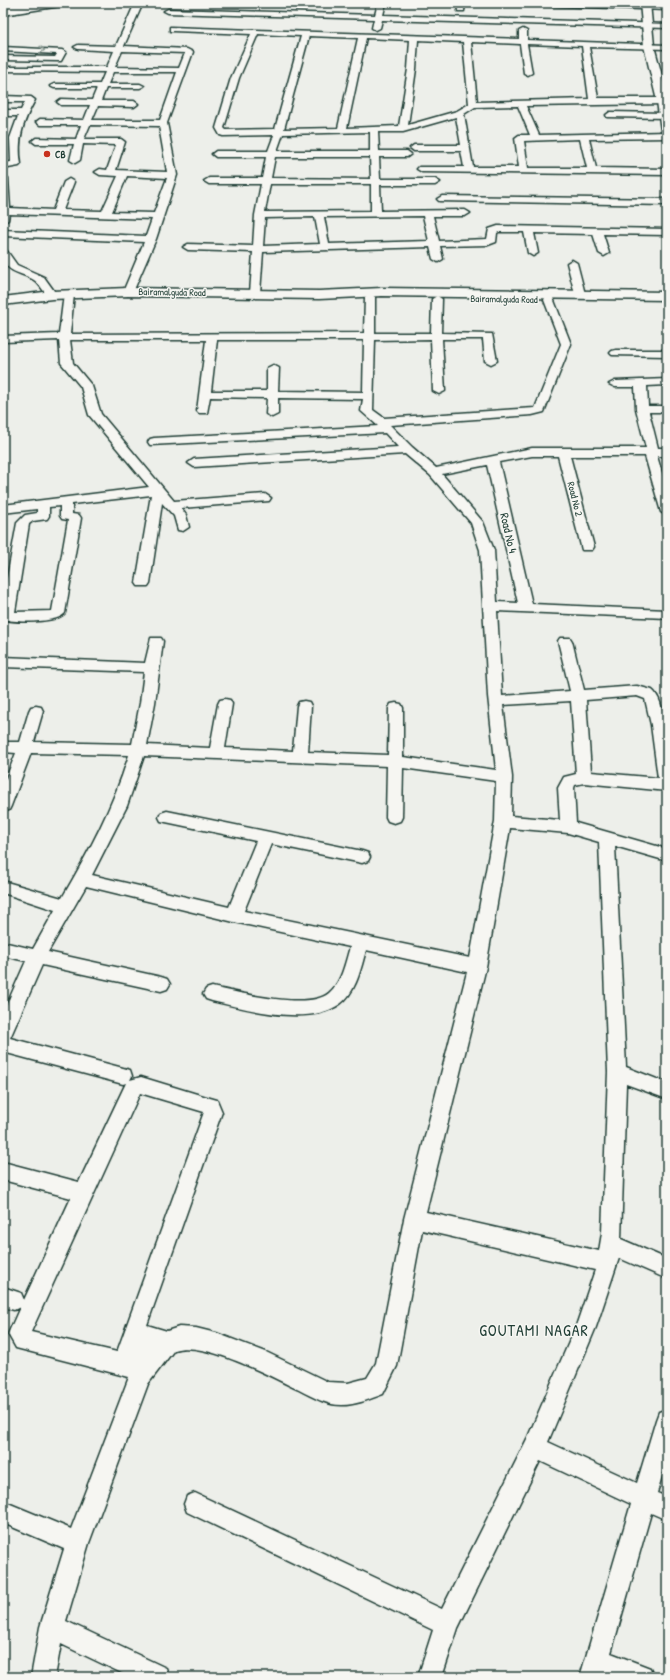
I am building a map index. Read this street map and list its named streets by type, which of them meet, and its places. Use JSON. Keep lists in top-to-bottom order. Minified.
{"streets":{"main road":["Bairamalguda Road"],"street":["Road No 2","Road No 4"]},"districts":["GOUTAMI NAGAR"],"places":["CB"]}
